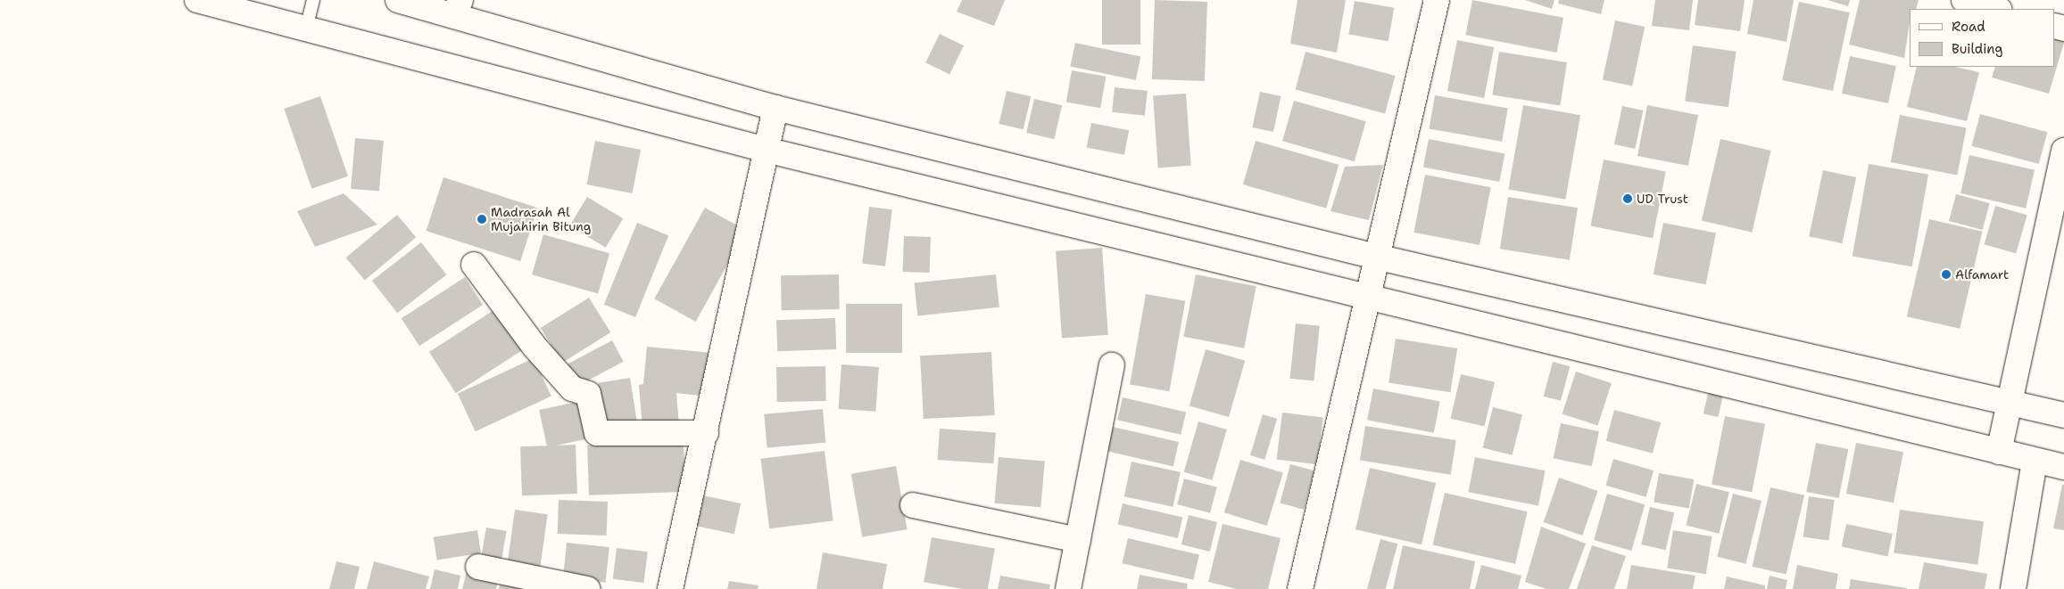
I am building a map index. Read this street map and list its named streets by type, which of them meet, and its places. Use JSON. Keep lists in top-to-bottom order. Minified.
{"places":["UD Trust","Madrasah Al Mujahirin Bitung","Alfamart"],"legend":["Road","Building"]}
